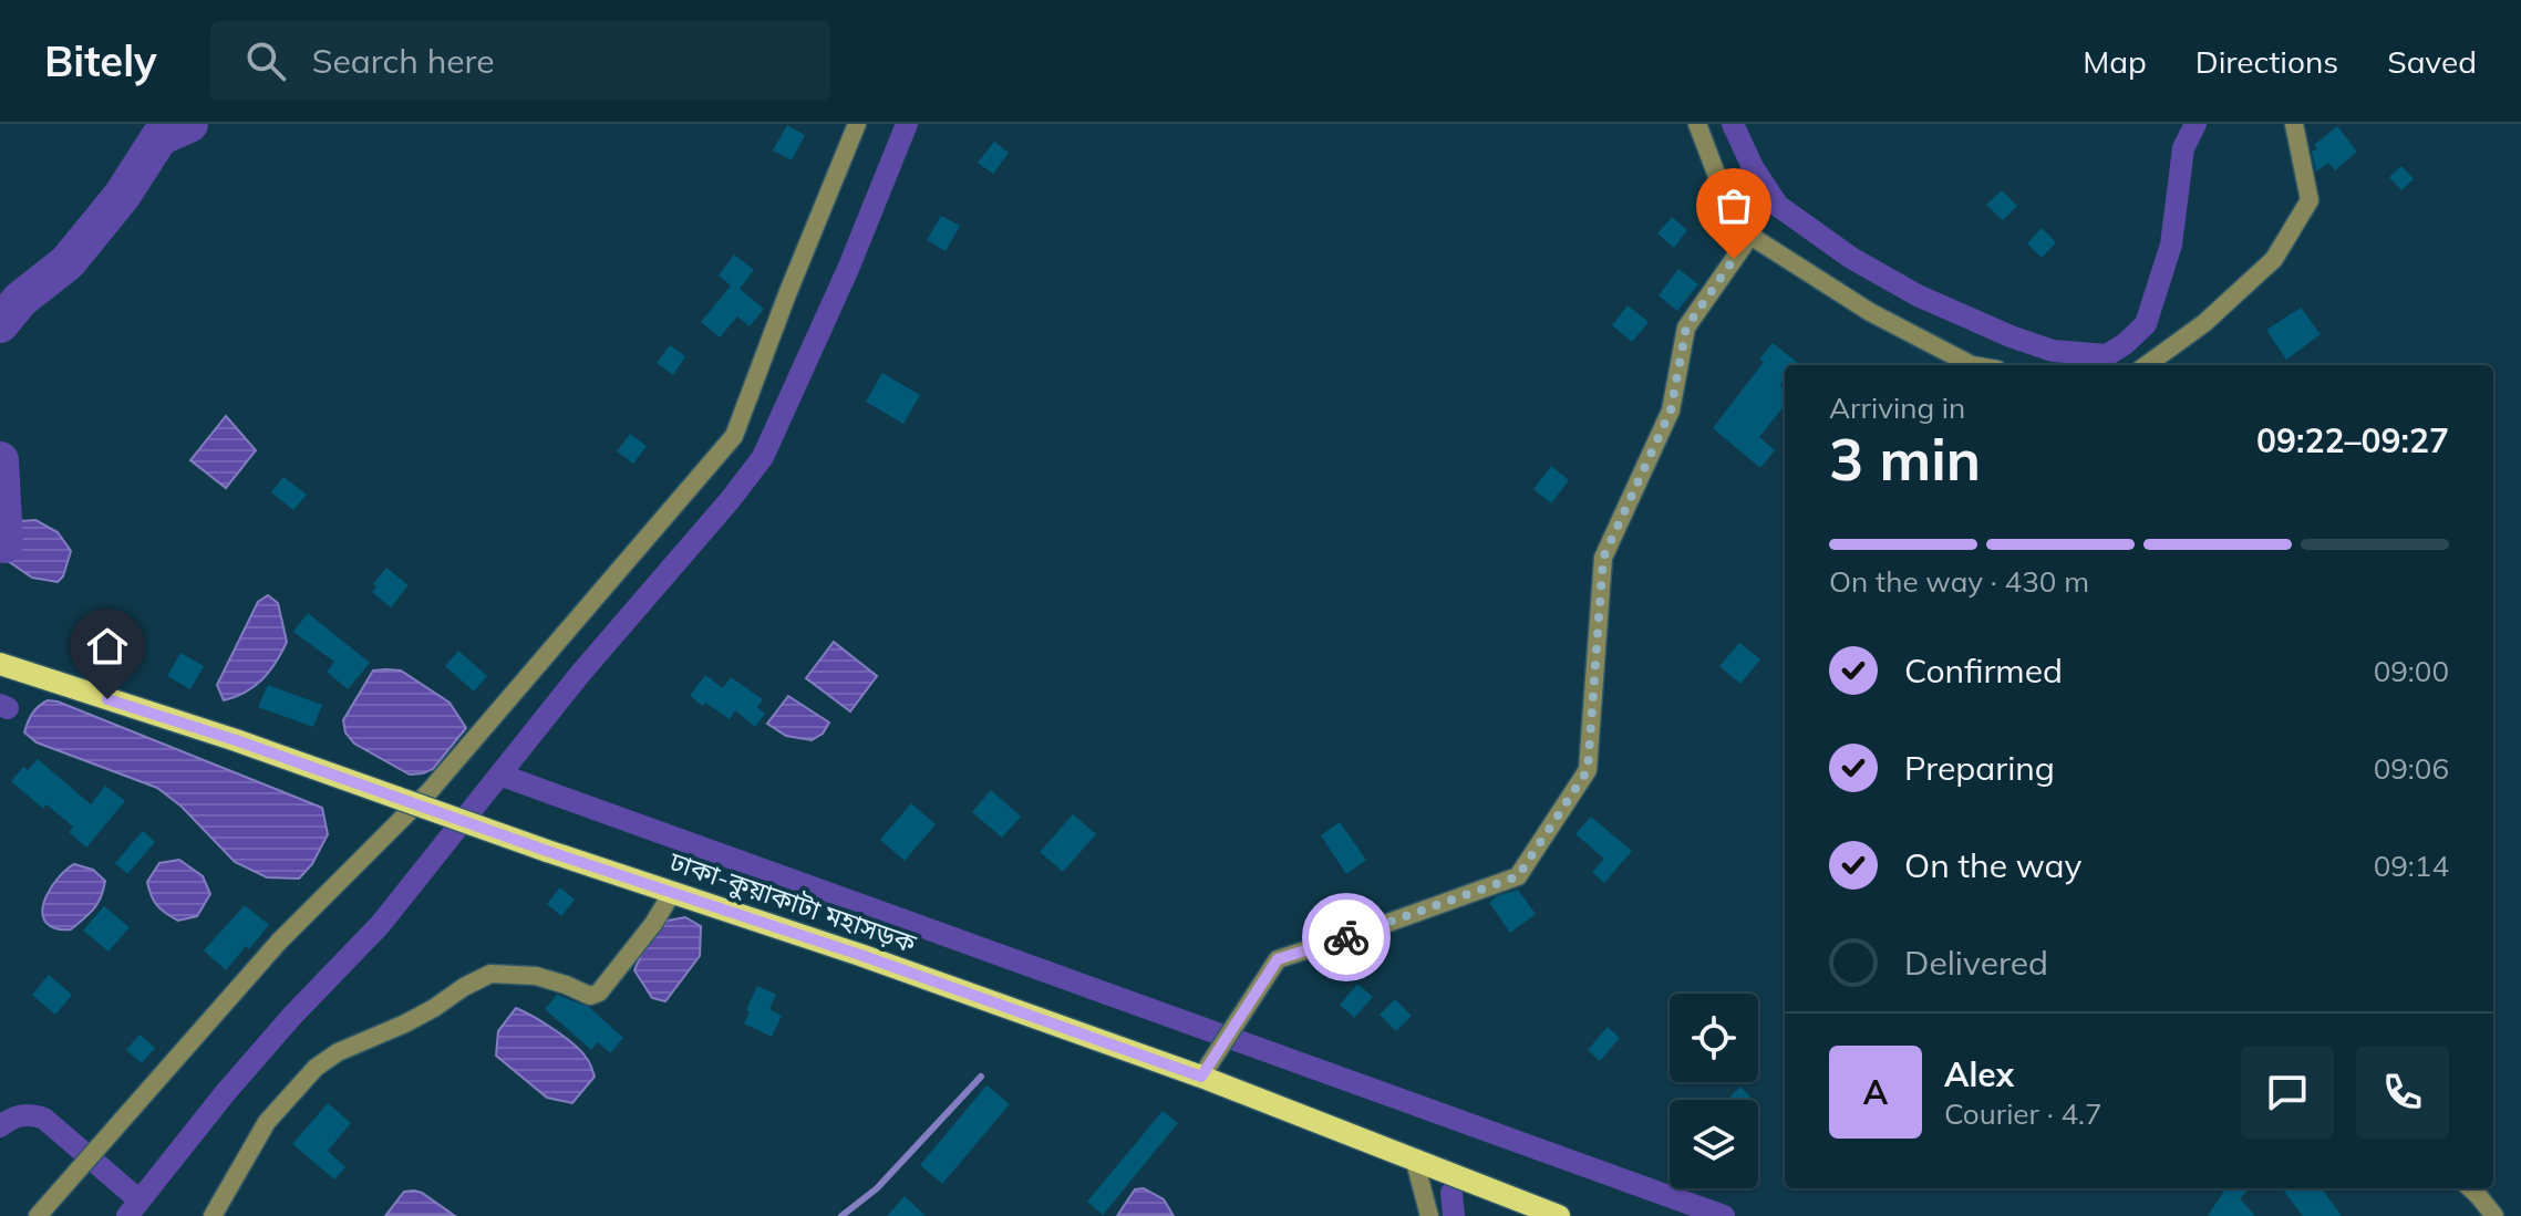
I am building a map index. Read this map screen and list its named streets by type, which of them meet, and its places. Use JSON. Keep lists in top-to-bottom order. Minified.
{"streets":{"main road":["ঢাকা-কুয়াকাটা মহাসড়ক"]},"page":{"header":"Bitely","search":"Search here","nav":["Map","Directions","Saved"],"heading":["3 min","Arriving in","09:22–09:27"],"panel":["Alex","Courier · 4.7"],"bar":"On the way · 430 m","list":[["Confirmed","09:00"],["Preparing","09:06"],["On the way","09:14"],"Delivered"],"round":"A"}}
